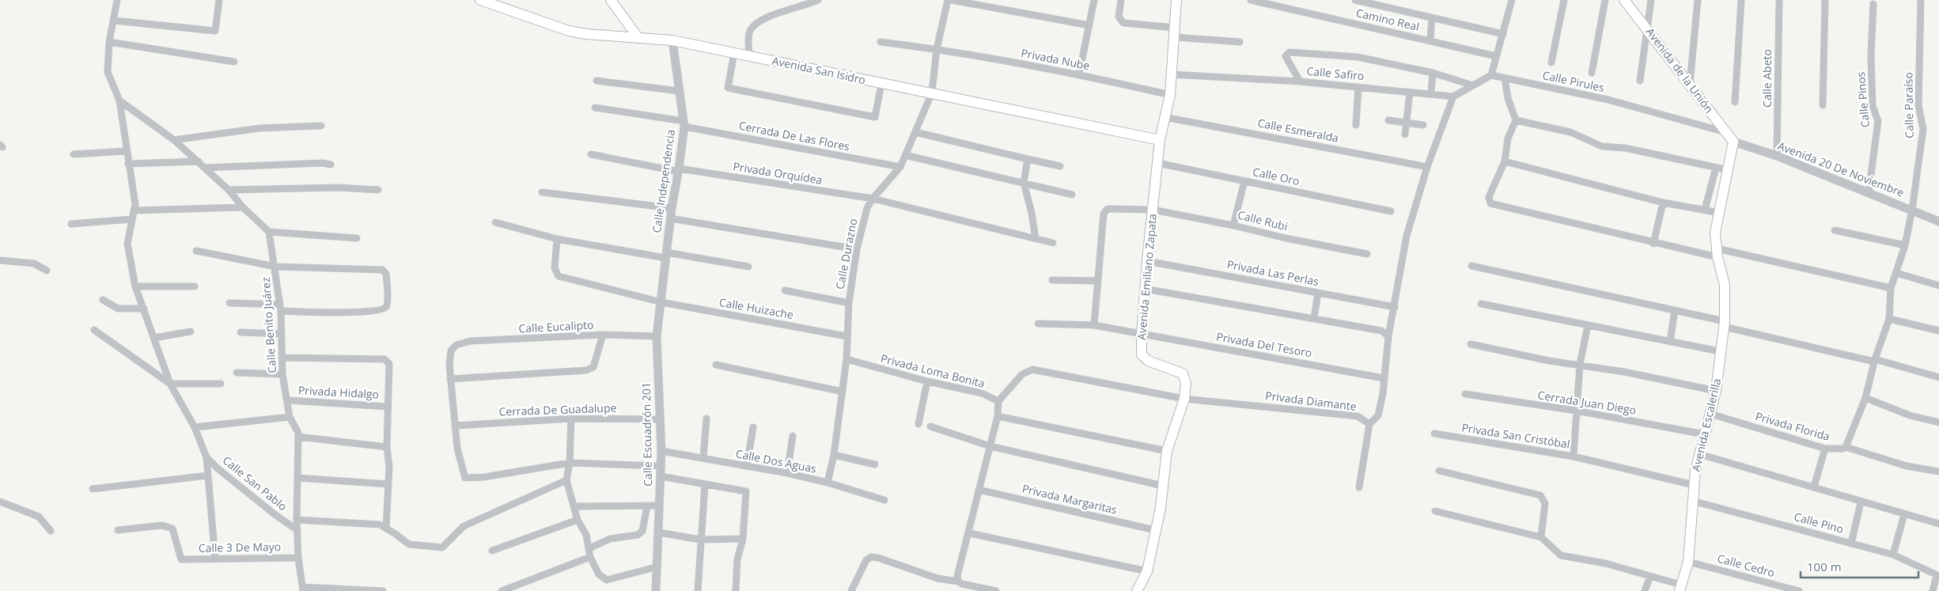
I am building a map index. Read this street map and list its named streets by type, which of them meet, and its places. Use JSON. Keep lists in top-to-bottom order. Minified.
{"streets":{"main road":["Avenida San Isidro","Avenida de la Unión","Avenida Emiliano Zapata","Avenida Escalerilla"],"street":["Camino Real","Privada Nube","Calle Safiro","Calle Abeto","Calle Pirules","Calle Pinos","Calle Paraíso","Calle Esmeralda","Cerrada De Las Flores","Avenida 20 De Noviembre","Privada Orquídea","Calle Oro","Calle Independencia","Calle Rubi","Calle Durazno","Privada Las Perlas","Calle Huizache","Calle Benito Juárez","Calle Eucalipto","Privada Del Tesoro","Privada Loma Bonita","Privada Hidalgo","Privada Diamante","Cerrada Juan Diego","Cerrada De Guadalupe","Privada Florida","Calle Escuadrón 201","Privada San Cristóbal","Calle Dos Aguas","Calle San Pablo","Privada Margaritas","Calle Pino","Calle 3 De Mayo","Calle Cedro"]},"crossings":[["Privada Nube","Calle Durazno"],["Privada Nube","Avenida Emiliano Zapata"],["Avenida San Isidro","Calle Independencia"],["Avenida San Isidro","Calle Durazno"],["Avenida San Isidro","Avenida Emiliano Zapata"],["Avenida de la Unión","Calle Pirules"],["Avenida de la Unión","Avenida 20 De Noviembre"],["Avenida de la Unión","Avenida Escalerilla"],["Calle Safiro","Avenida Emiliano Zapata"],["Calle Abeto","Avenida 20 De Noviembre"],["Calle Pinos","Avenida 20 De Noviembre"],["Calle Paraíso","Avenida 20 De Noviembre"],["Calle Paraíso","Privada Florida"],["Calle Esmeralda","Avenida Emiliano Zapata"],["Cerrada De Las Flores","Calle Independencia"],["Cerrada De Las Flores","Calle Durazno"],["Avenida 20 De Noviembre","Avenida Escalerilla"],["Privada Orquídea","Calle Independencia"],["Privada Orquídea","Calle Durazno"],["Calle Oro","Avenida Emiliano Zapata"],["Calle Independencia","Calle Huizache"],["Calle Independencia","Calle Escuadrón 201"],["Calle Rubi","Avenida Emiliano Zapata"],["Calle Durazno","Calle Huizache"],["Calle Durazno","Privada Loma Bonita"],["Calle Durazno","Calle Dos Aguas"],["Privada Las Perlas","Avenida Emiliano Zapata"],["Avenida Emiliano Zapata","Privada Del Tesoro"],["Avenida Emiliano Zapata","Privada Diamante"],["Avenida Emiliano Zapata","Privada Margaritas"],["Calle Huizache","Calle Escuadrón 201"],["Calle Benito Juárez","Privada Hidalgo"],["Calle Benito Juárez","Calle San Pablo"],["Calle Benito Juárez","Calle 3 De Mayo"],["Calle Eucalipto","Calle Escuadrón 201"],["Privada Loma Bonita","Privada Diamante"],["Cerrada Juan Diego","Avenida Escalerilla"],["Cerrada De Guadalupe","Calle Escuadrón 201"],["Avenida Escalerilla","Privada Florida"],["Avenida Escalerilla","Privada San Cristóbal"],["Avenida Escalerilla","Calle Pino"],["Avenida Escalerilla","Calle Cedro"],["Calle Escuadrón 201","Calle Dos Aguas"]],"scale_bar":"100 m"}
